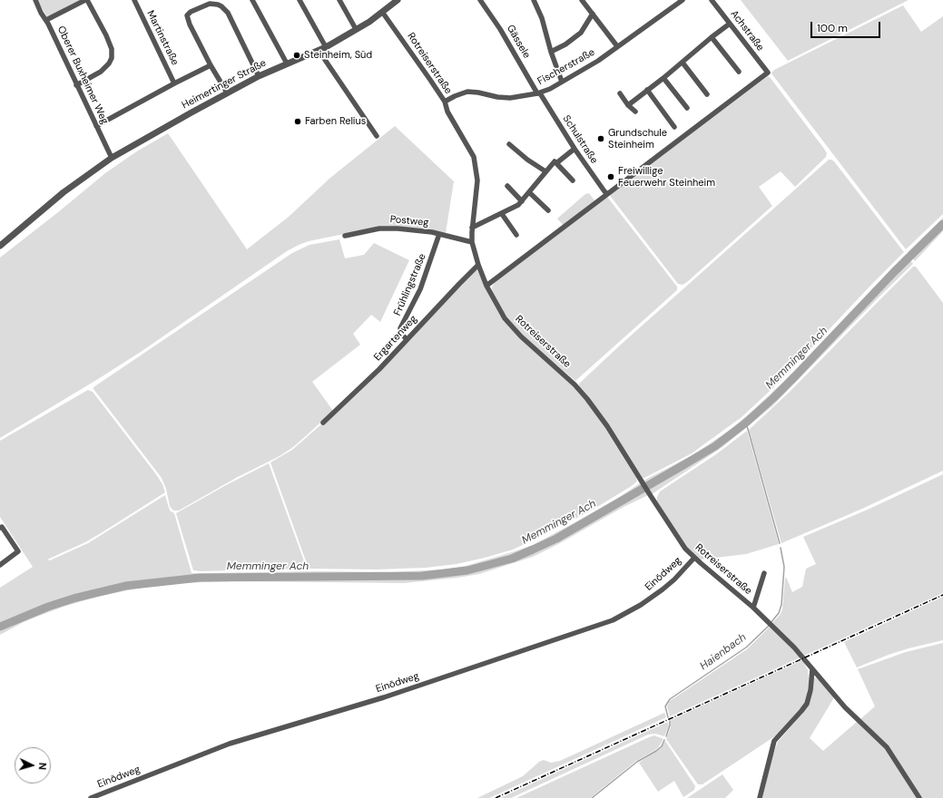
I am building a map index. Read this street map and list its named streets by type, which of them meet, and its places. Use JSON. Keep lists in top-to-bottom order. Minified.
{"streets":{"street":["Achstraße","Martinstraße","Gässele","Rotreiserstraße","Fischerstraße","Oberer Buxheimer Weg","Heimertinger Straße","Schulstraße","Postweg","Frühlingstraße","Ergartenweg","Einödweg"]},"crossings":[["Achstraße","Schulstraße"],["Gässele","Fischerstraße"],["Gässele","Schulstraße"],["Rotreiserstraße","Fischerstraße"],["Rotreiserstraße","Heimertinger Straße"],["Rotreiserstraße","Postweg"],["Rotreiserstraße","Ergartenweg"],["Rotreiserstraße","Einödweg"],["Fischerstraße","Schulstraße"],["Oberer Buxheimer Weg","Heimertinger Straße"],["Postweg","Frühlingstraße"],["Frühlingstraße","Ergartenweg"]],"water":["Memminger Ach","Haienbach"],"places":["Steinheim, Süd","Farben Relius","Grundschule Steinheim","Freiwillige Feuerwehr Steinheim"],"scale_bar":"100 m","north":"right"}
